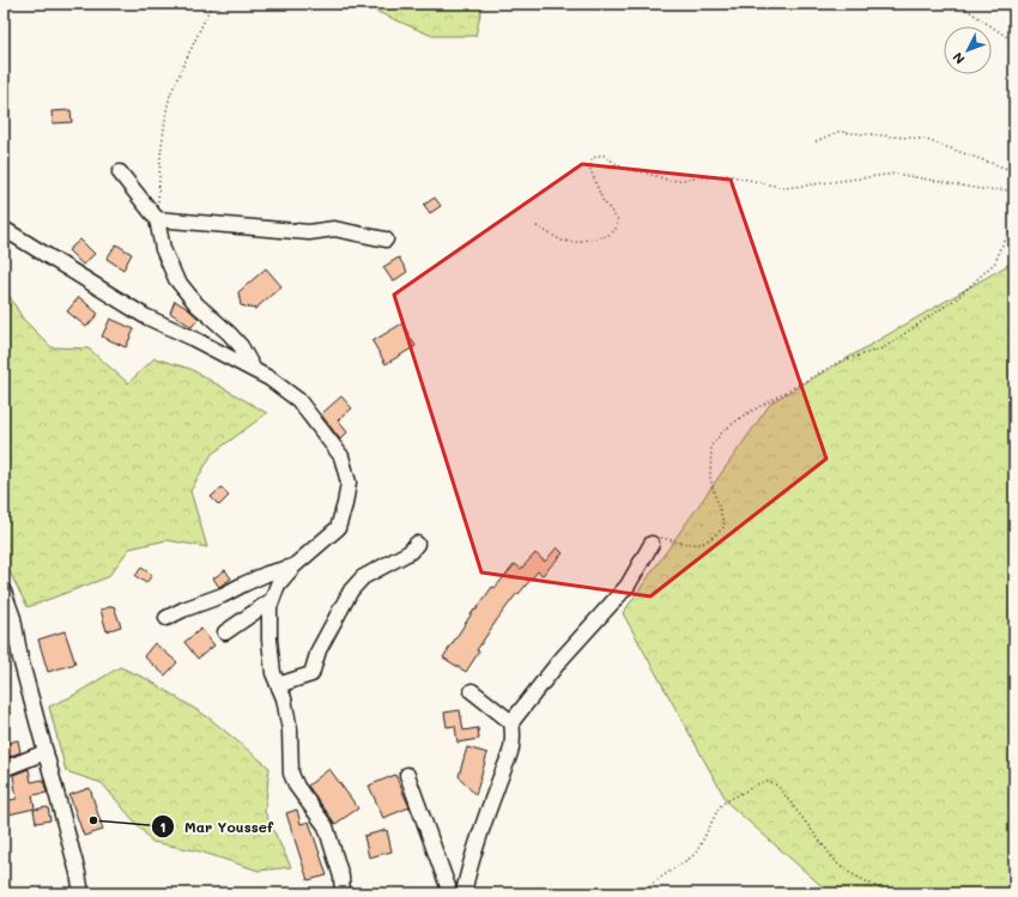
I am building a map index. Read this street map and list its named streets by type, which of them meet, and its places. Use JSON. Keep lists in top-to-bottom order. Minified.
{"places":["Mar Youssef"],"north":"bottom left"}
